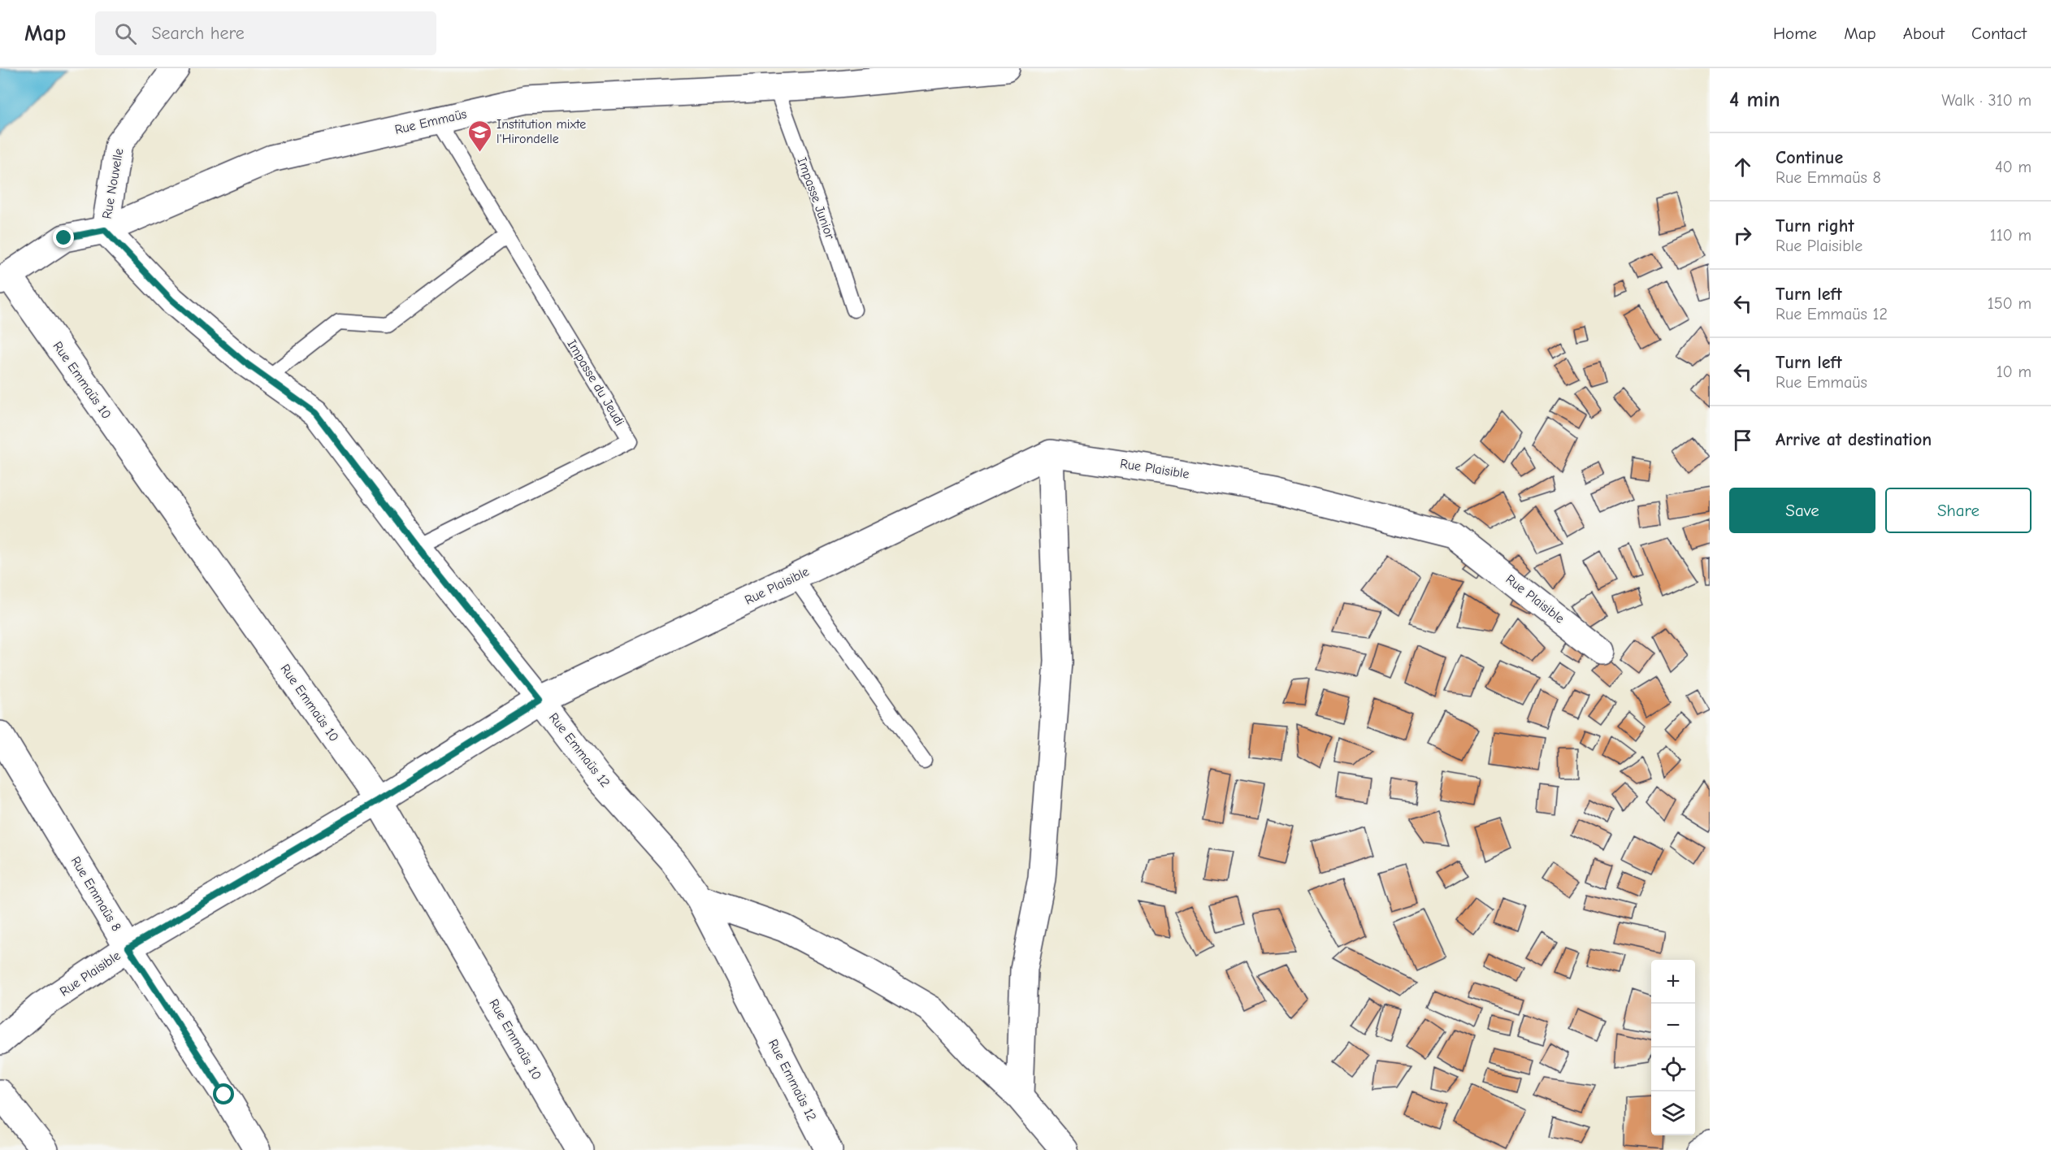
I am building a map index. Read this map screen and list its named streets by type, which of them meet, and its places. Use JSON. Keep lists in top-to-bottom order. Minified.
{"streets":{"street":["Rue Emmaüs","Rue Nouvelle","Rue Emmaüs 10","Rue Plaisible","Rue Emmaüs 12","Rue Emmaüs 8"],"lane":["Impasse Junior","Impasse du Jeudi"]},"crossings":[["Rue Emmaüs","Rue Nouvelle"],["Rue Emmaüs","Impasse Junior"],["Rue Emmaüs","Rue Emmaüs 10"],["Rue Emmaüs","Impasse du Jeudi"],["Rue Emmaüs","Rue Emmaüs 12"],["Rue Nouvelle","Rue Emmaüs 12"],["Rue Emmaüs 10","Rue Plaisible"],["Impasse du Jeudi","Rue Emmaüs 12"],["Rue Plaisible","Rue Emmaüs 12"],["Rue Plaisible","Rue Emmaüs 8"]],"places":{"school or university":["Institution mixte l'Hirondelle"]},"page":{"header":"Map","search":"Search here","nav":["Home","Map","About","Contact"],"heading":["4 min","Walk · 310 m"],"list":[["Continue","Rue Emmaüs 8","40 m"],["Turn right","Rue Plaisible","110 m"],["Turn left","Rue Emmaüs 12","150 m"],["Turn left","Rue Emmaüs","10 m"],"Arrive at destination"],"buttons":["Save","Share"],"map_buttons":["+","−"]}}
